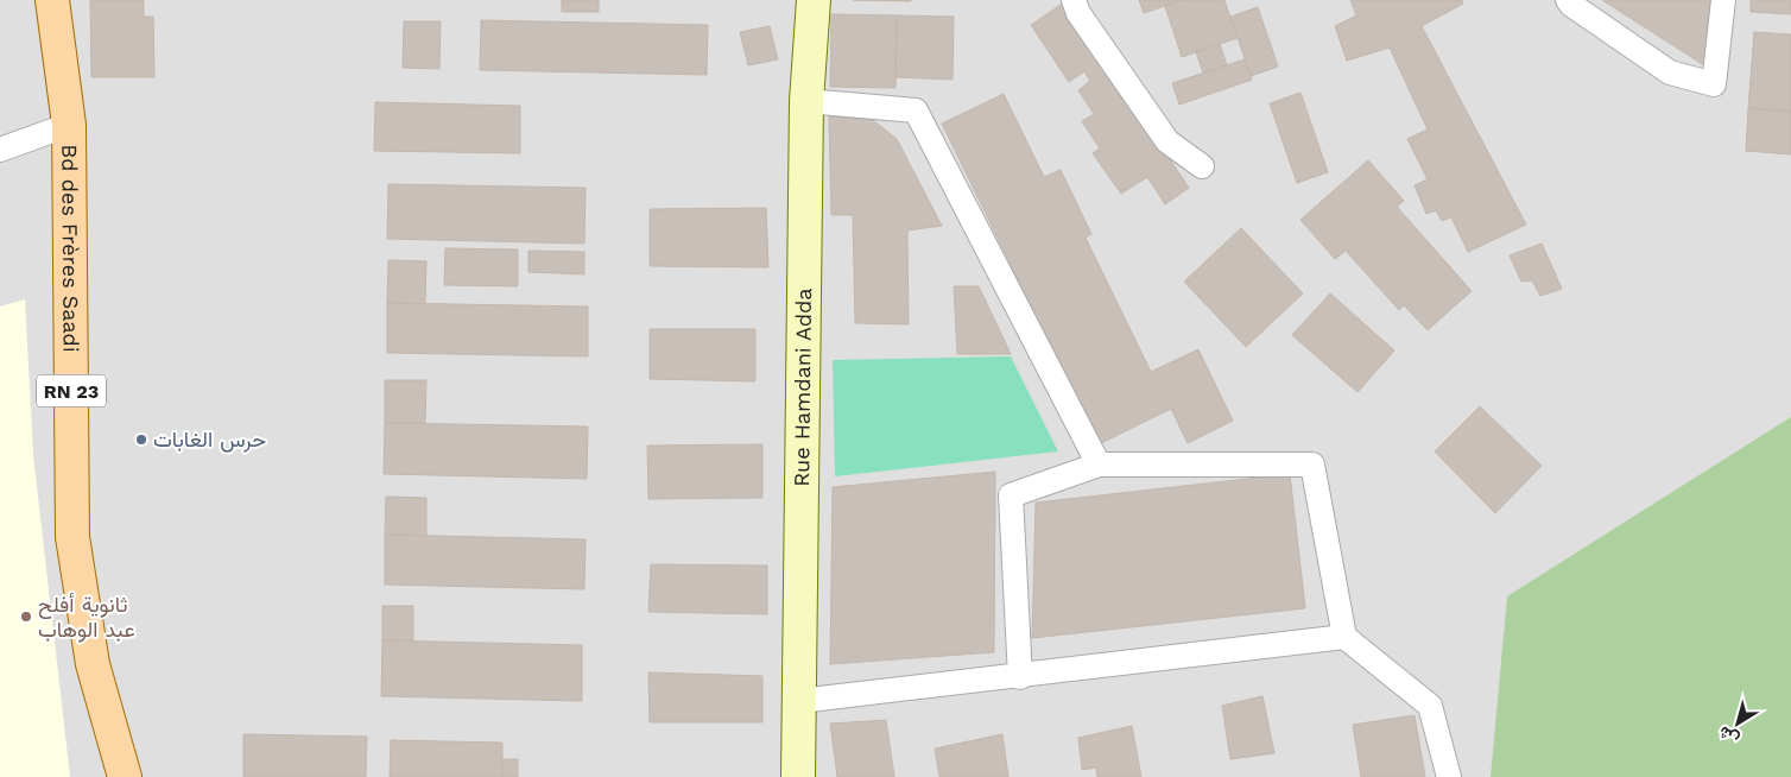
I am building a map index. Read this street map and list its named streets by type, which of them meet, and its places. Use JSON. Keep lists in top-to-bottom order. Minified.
{"streets":{"main road":["Bd des Frères Saadi","RN 23"],"street":["Rue Hamdani Adda"]},"places":["حرس الغابات","ثانوية أفلح عبد الوهاب"],"north":"bottom left"}
